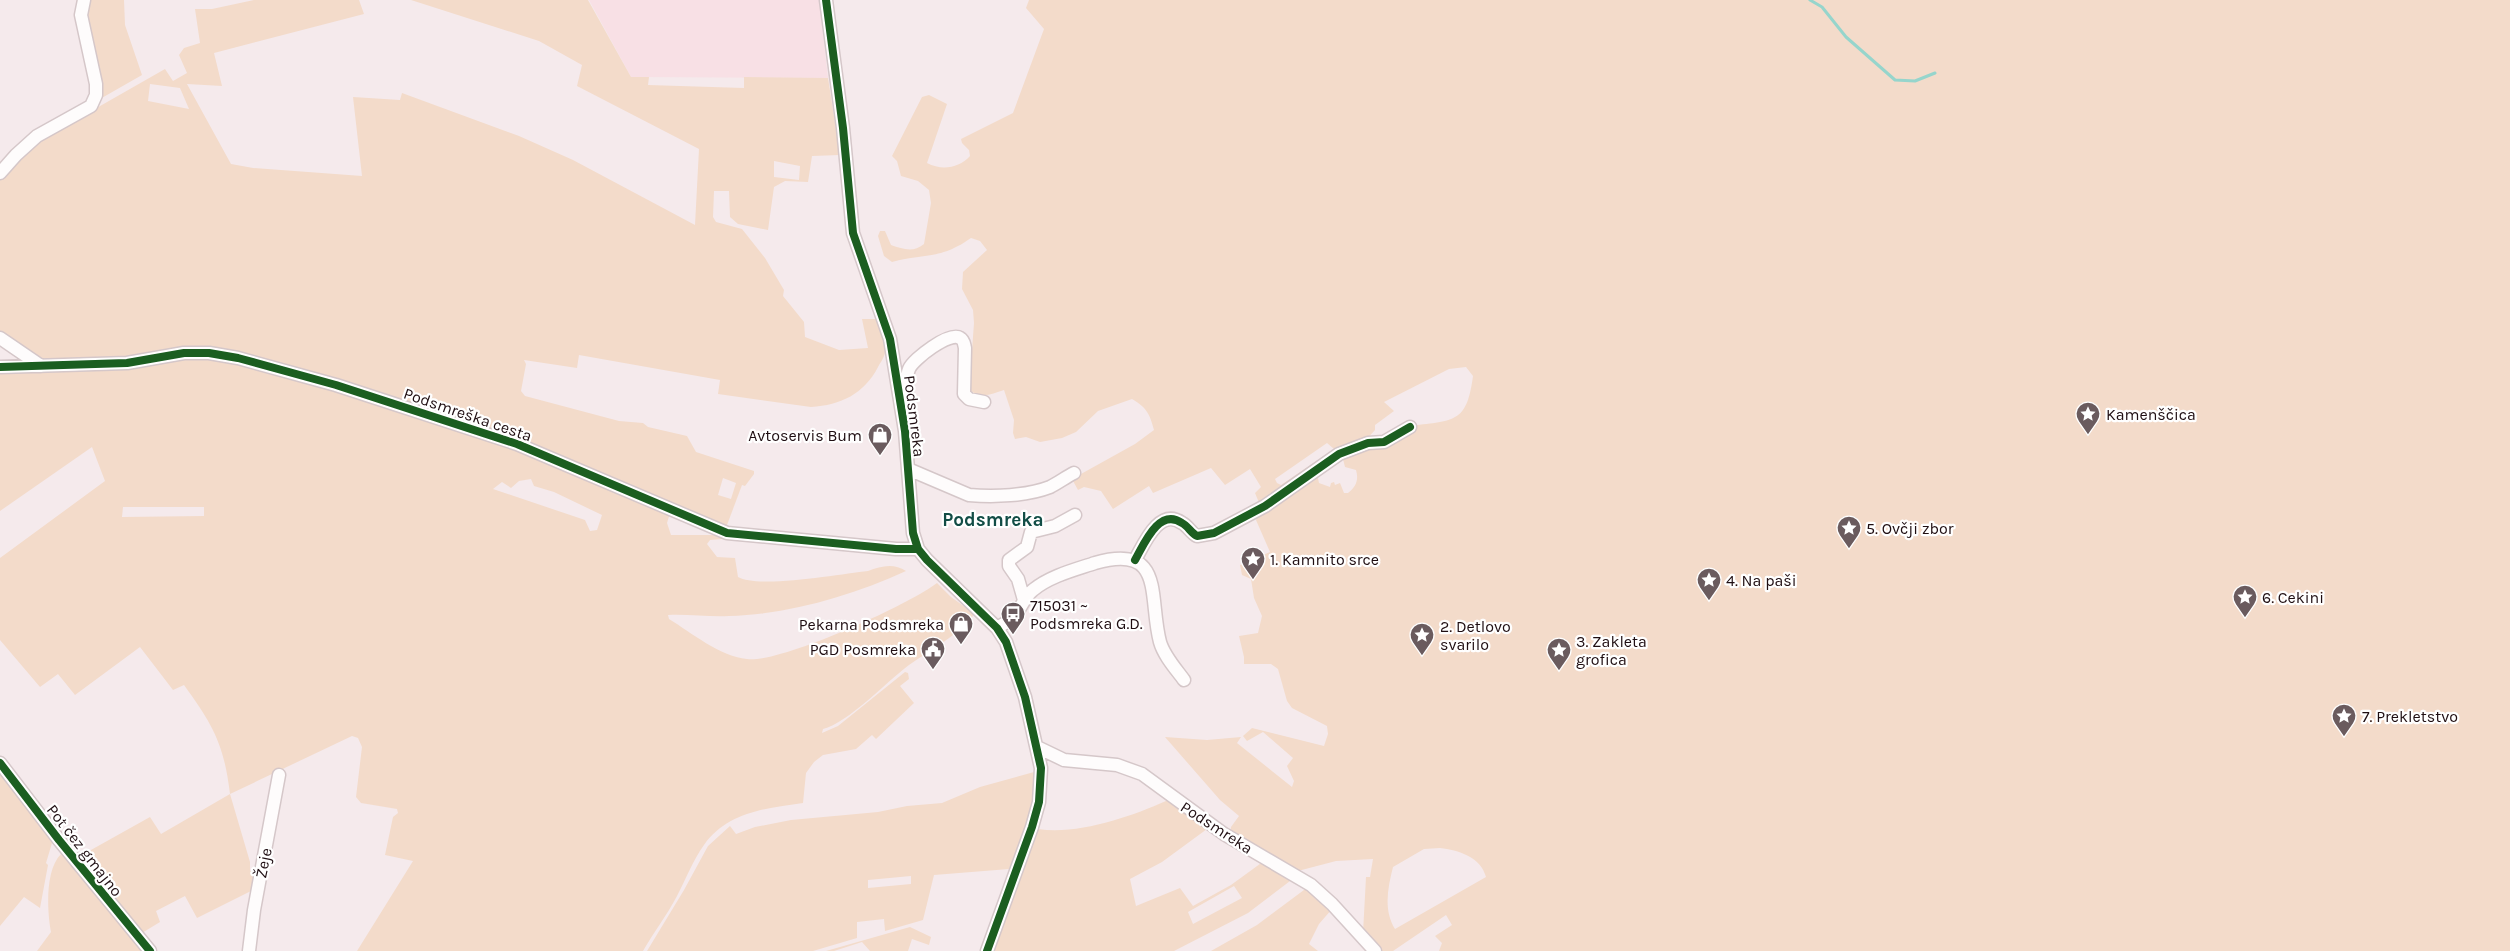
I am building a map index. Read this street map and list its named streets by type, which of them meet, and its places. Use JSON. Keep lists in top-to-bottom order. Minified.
{"streets":{"street":["Podsmreška cesta","Podsmreka","Pot čez gmajno","Žeje"]},"crossings":[["Podsmreška cesta","Podsmreka"]],"districts":["Podsmreka"],"places":{"place":["Kamenščica","5. Ovčji zbor","1. Kamnito srce","4. Na paši","6. Cekini","2. Detlovo svarilo","3. Zakleta grofica","7. Prekletstvo"],"shop":["Avtoservis Bum","Pekarna Podsmreka"],"bus stop":["715031 ~ Podsmreka G.D."],"public building":["PGD Posmreka"]}}
